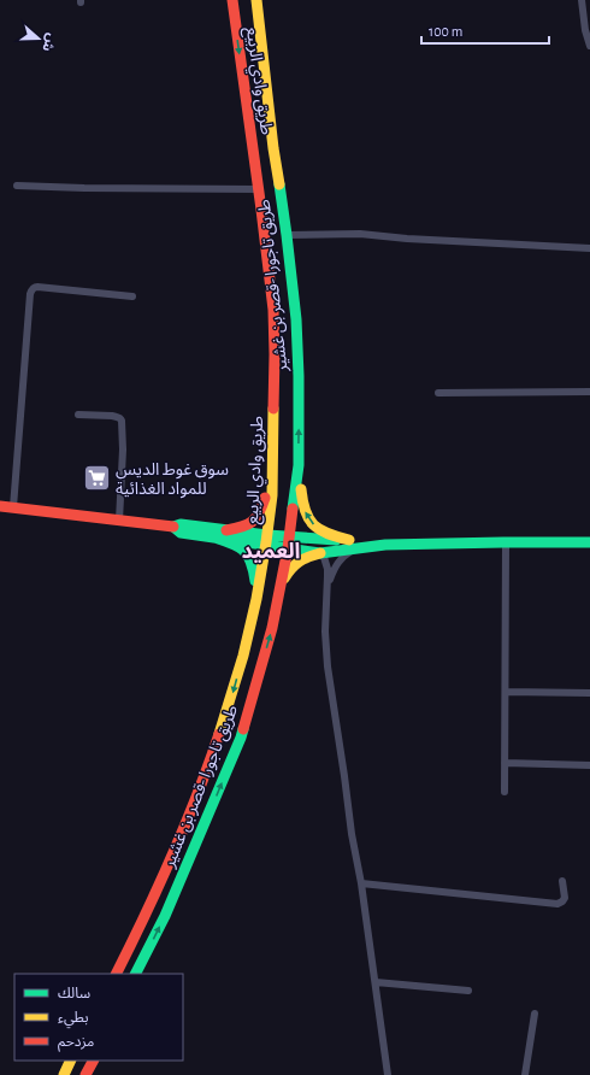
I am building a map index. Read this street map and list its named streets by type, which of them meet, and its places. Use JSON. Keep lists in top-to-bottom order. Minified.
{"streets":{"main road":["طريق وادي الربيع","طريق تاجورا -قصر بن غشير"]},"one_way":["طريق وادي الربيع","طريق تاجورا -قصر بن غشير"],"districts":["العميد"],"places":{"supermarket":["سوق غوط الديس للمواد الغذائية"]},"legend":["سالك","بطيء","مزدحم"],"scale_bar":"100 m","north":"right"}
